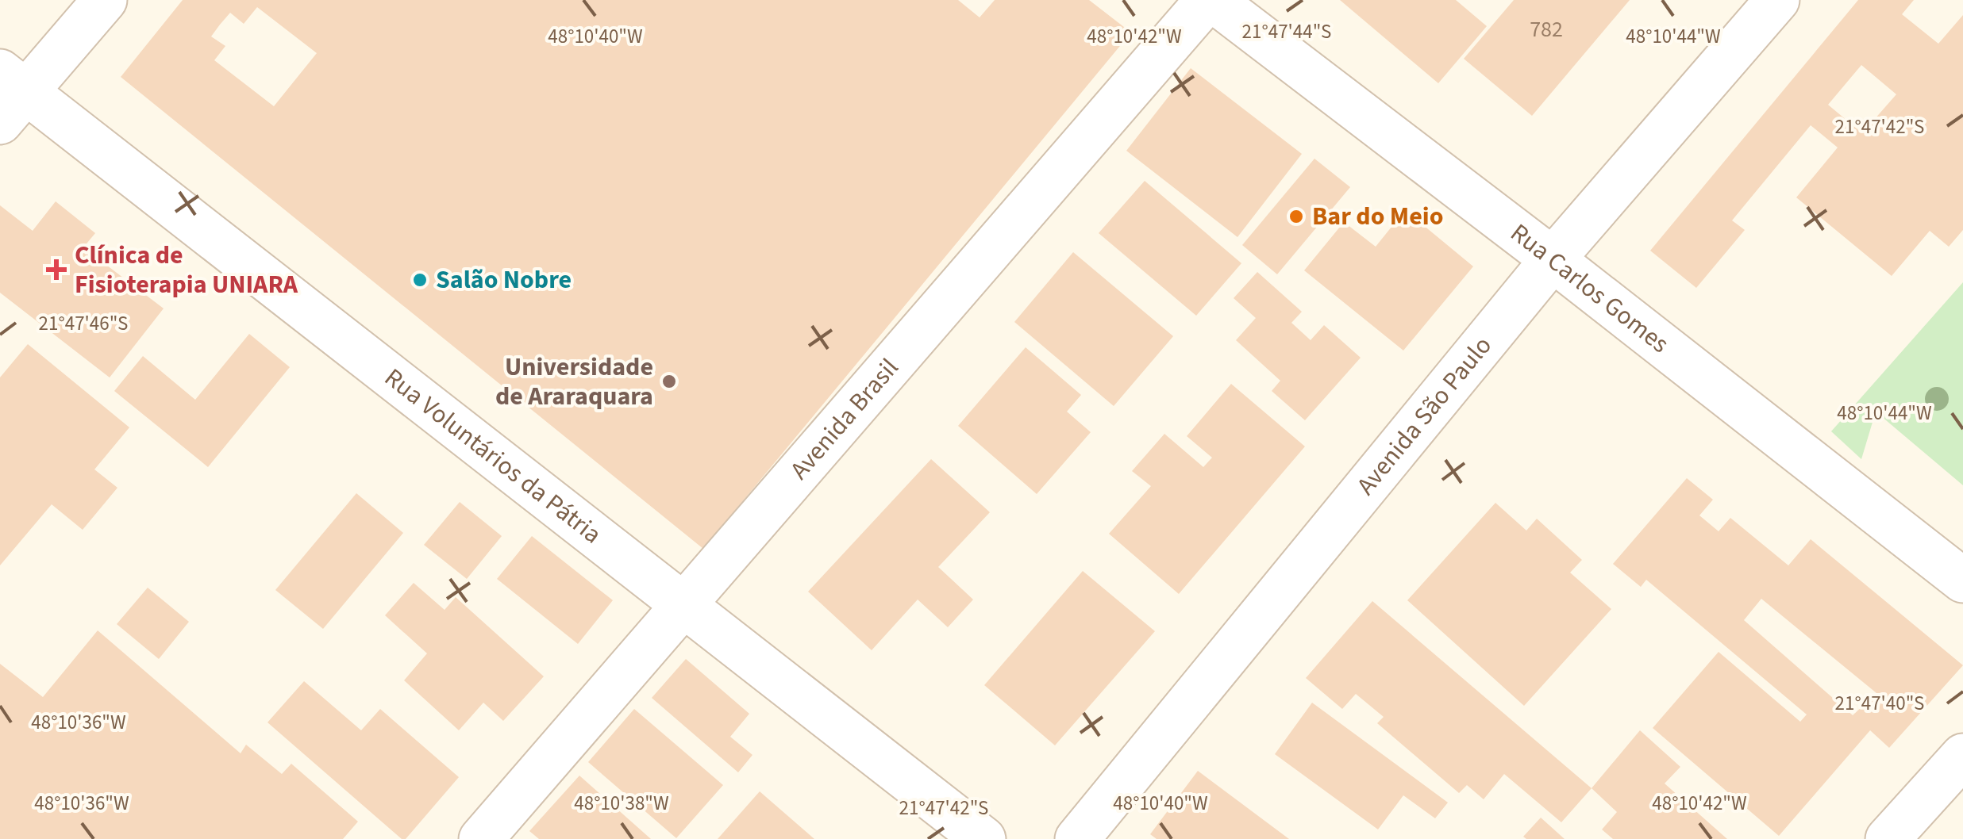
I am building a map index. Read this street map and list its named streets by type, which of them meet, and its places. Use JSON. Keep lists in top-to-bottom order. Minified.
{"streets":{"street":["Rua Carlos Gomes","Avenida São Paulo","Avenida Brasil","Rua Voluntários da Pátria"]},"crossings":[["Rua Carlos Gomes","Avenida São Paulo"],["Rua Carlos Gomes","Avenida Brasil"],["Avenida Brasil","Rua Voluntários da Pátria"]],"places":{"other":["Bar do Meio","Salão Nobre","Universidade de Araraquara"],"health":["Clínica de Fisioterapia UNIARA"]},"house_numbers":["782"],"coordinates":["21°47'44\"S","48°10'40\"W","48°10'42\"W","48°10'44\"W","21°47'42\"S","21°47'46\"S","21°47'40\"S","48°10'36\"W","48°10'38\"W"]}
